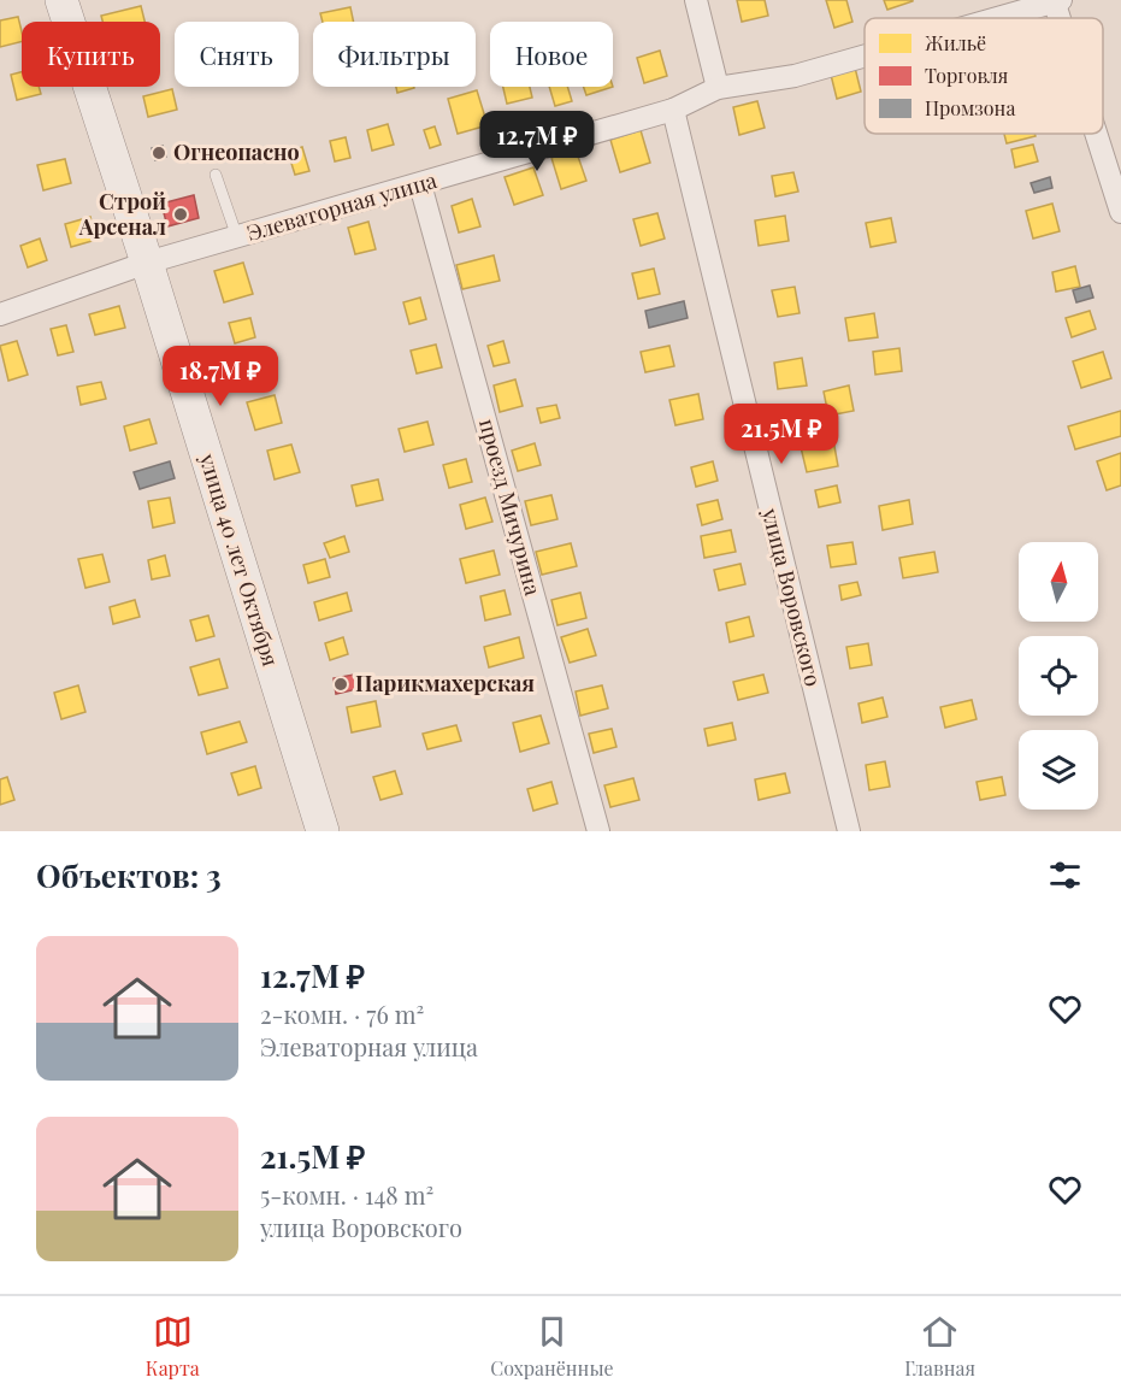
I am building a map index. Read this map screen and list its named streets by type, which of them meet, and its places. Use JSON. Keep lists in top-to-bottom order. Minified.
{"streets":{"street":["Элеваторная улица","проезд Мичурина","улица 40 лет Октября","улица Воровского"]},"crossings":[["Элеваторная улица","проезд Мичурина"],["Элеваторная улица","улица 40 лет Октября"],["Элеваторная улица","улица Воровского"]],"places":["Огнеопасно","Строй Арсенал","Парикмахерская"],"legend":["Жильё","Торговля","Промзона"],"north":"top","page":{"chip":["Купить","Снять","Фильтры","Новое"],"price":["12.7M ₽","18.7M ₽","21.5M ₽"],"heading":"Объектов: 3","list":[{"name":"12.7M ₽","note":"2-комн. · 76 m² · Элеваторная улица"},{"name":"21.5M ₽","note":"5-комн. · 148 m² · улица Воровского"}],"tabs":["Карта","Сохранённые","Главная"]}}
